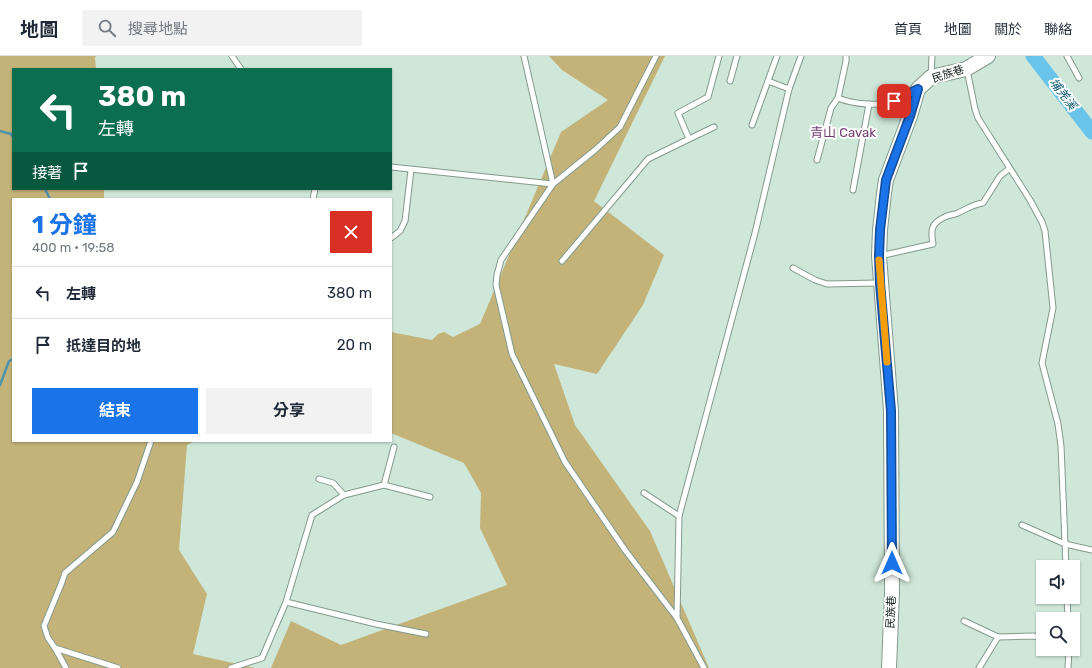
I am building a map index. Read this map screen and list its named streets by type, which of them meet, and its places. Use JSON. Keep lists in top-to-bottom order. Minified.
{"streets":{"street":["民族巷"]},"districts":["青山 Cavak"],"water":["埔羌溪"],"page":{"header":"地圖","search":"搜尋地點","nav":["首頁","地圖","關於","聯絡"],"turn":["380 m","左轉"],"then":"接著","heading":["1 分鐘","400 m · 19:58"],"list":[{"name":"左轉","value":"380 m"},{"name":"抵達目的地","value":"20 m"}],"buttons":["結束","分享"]}}
